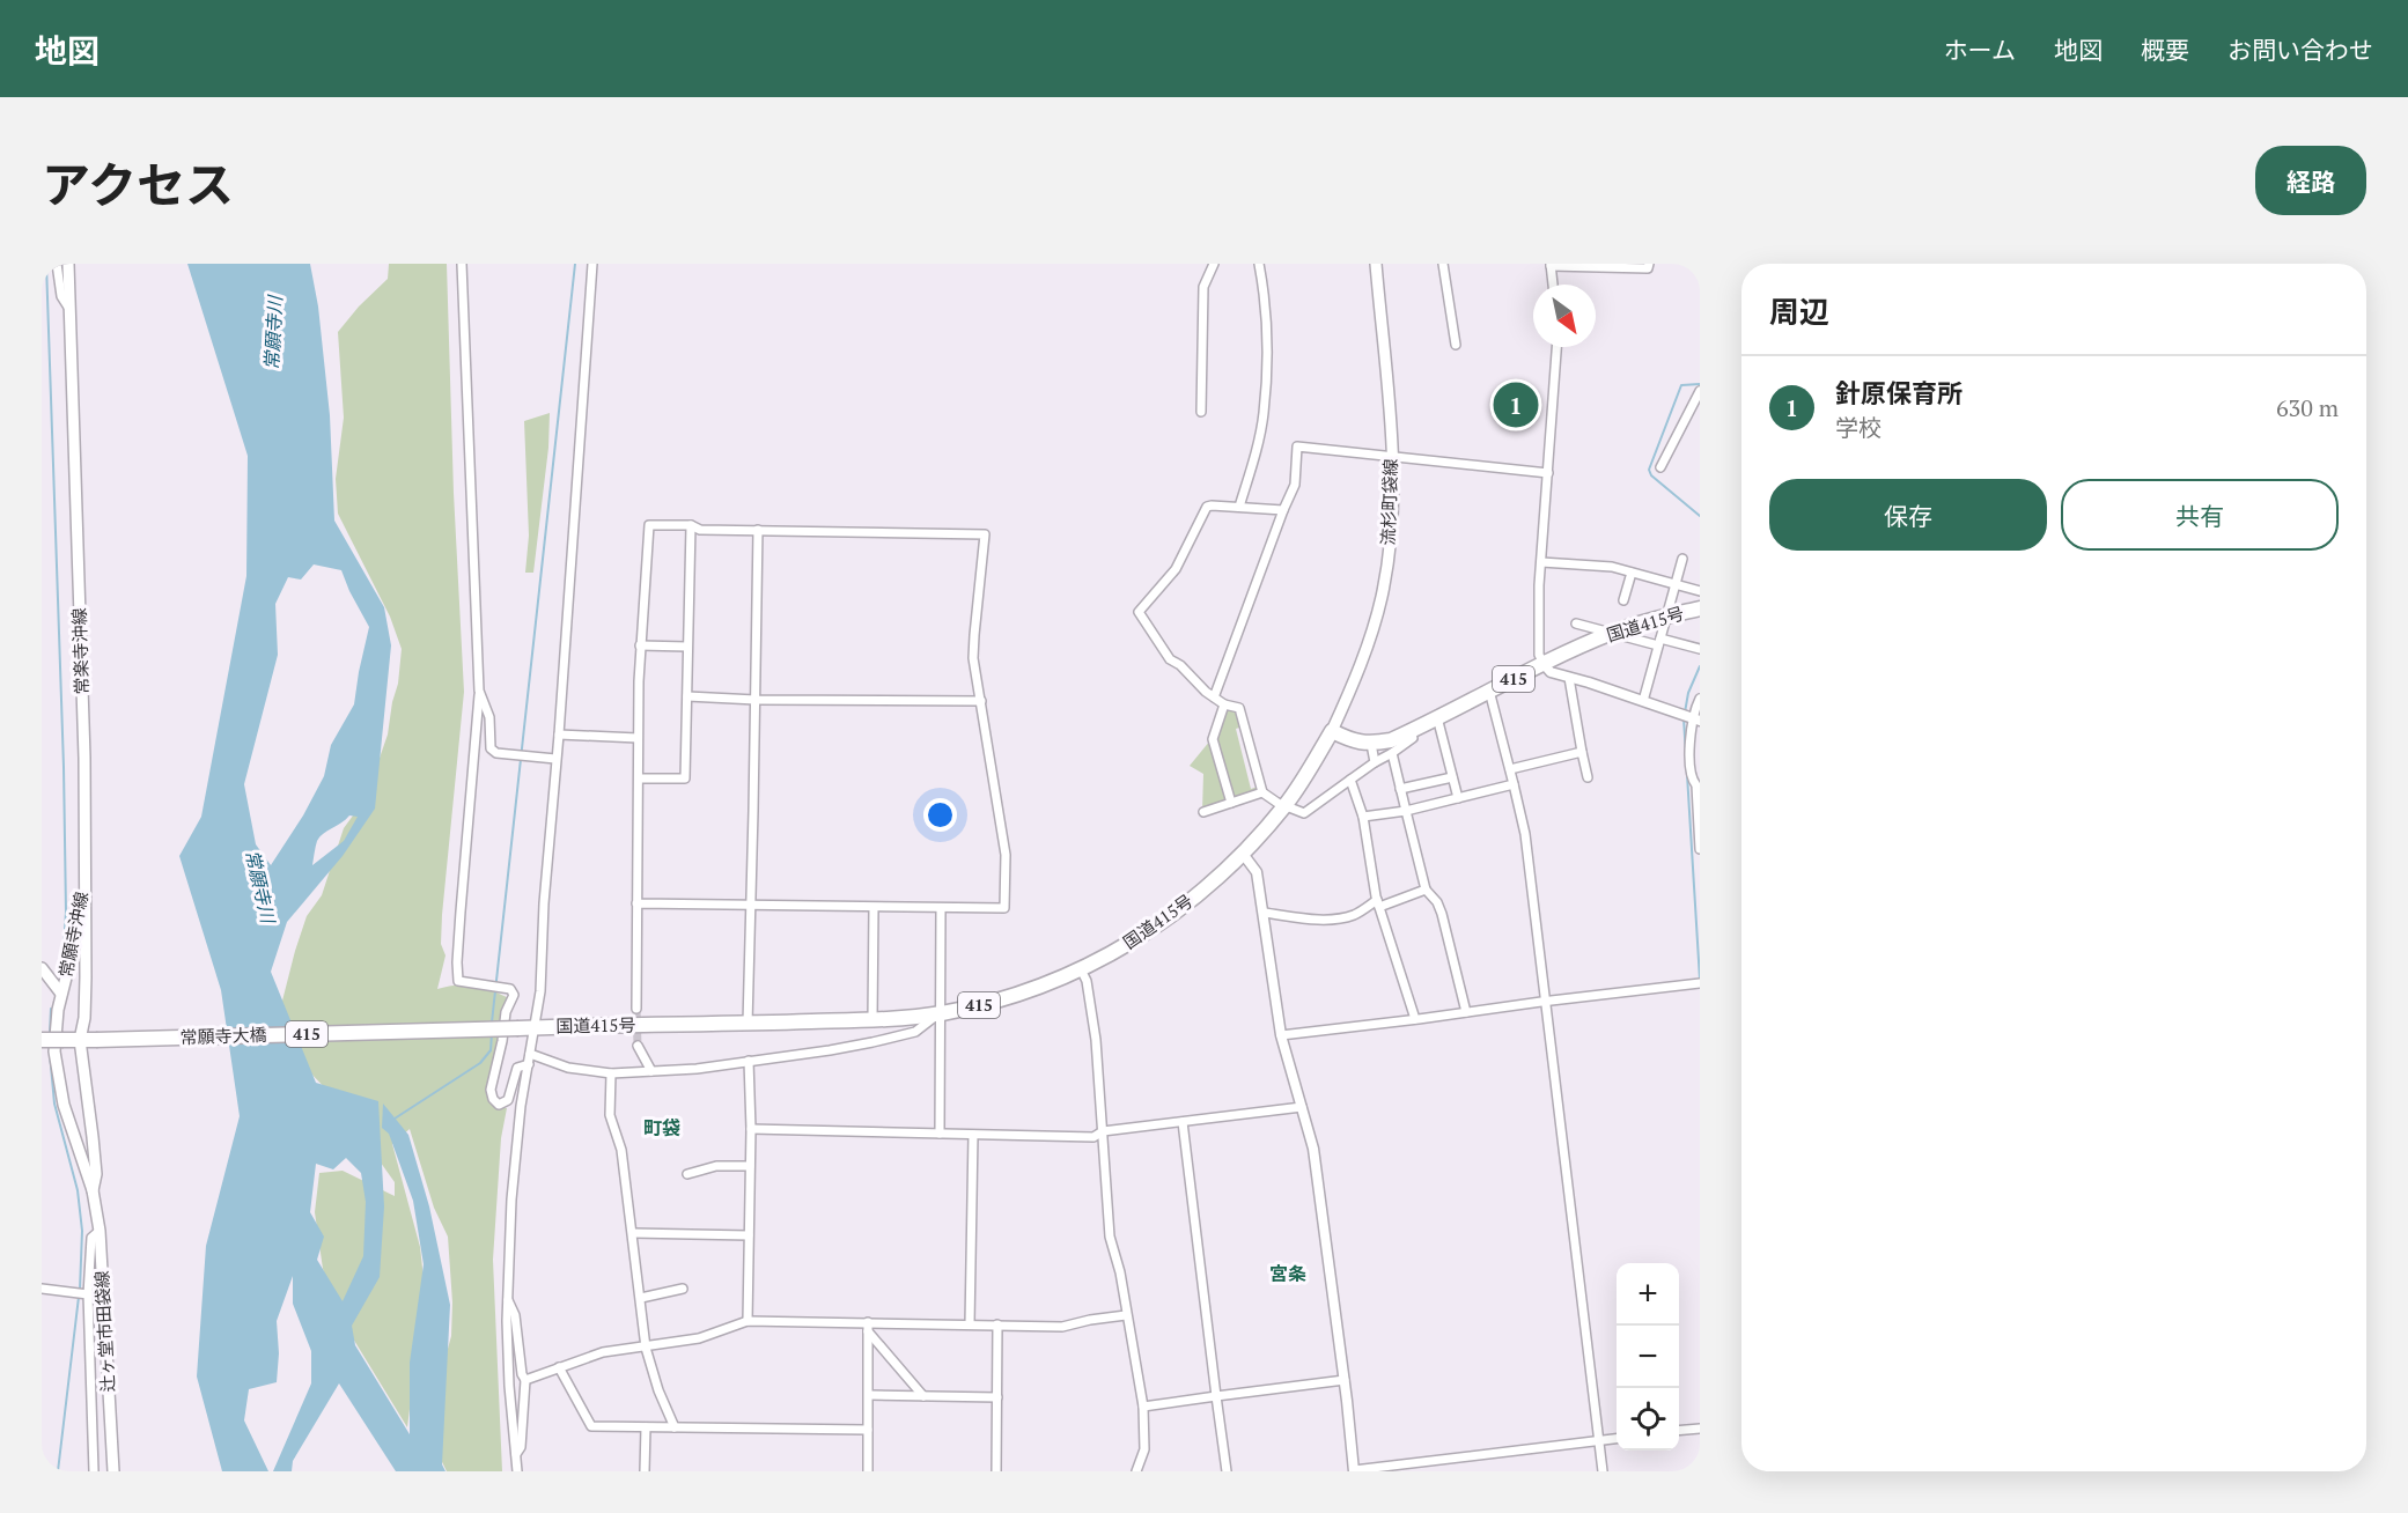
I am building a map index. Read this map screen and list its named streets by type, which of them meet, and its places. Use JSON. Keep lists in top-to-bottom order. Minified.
{"streets":{"highway":["国道415号","415","常願寺大橋"],"main road":["流杉町袋線","常楽寺沖線","常願寺沖線","辻ヶ堂市田袋線"]},"crossings":[["流杉町袋線","国道415号"],["国道415号","常願寺大橋"],["常楽寺沖線","415"],["常楽寺沖線","常願寺沖線"],["常楽寺沖線","常願寺大橋"],["常楽寺沖線","辻ヶ堂市田袋線"],["415","常願寺大橋"],["415","辻ヶ堂市田袋線"],["常願寺沖線","辻ヶ堂市田袋線"],["常願寺大橋","辻ヶ堂市田袋線"]],"districts":["町袋","宮条"],"water":["常願寺川"],"north":"bottom right","page":{"header":"地図","nav":["ホーム","地図","概要","お問い合わせ"],"title":"アクセス","buttons":["経路",["保存","共有"]],"heading":"周辺","list":[{"mark":"1","name":"針原保育所","note":"学校","value":"630 m"}],"pins":"1","map_buttons":["+","−"]}}
